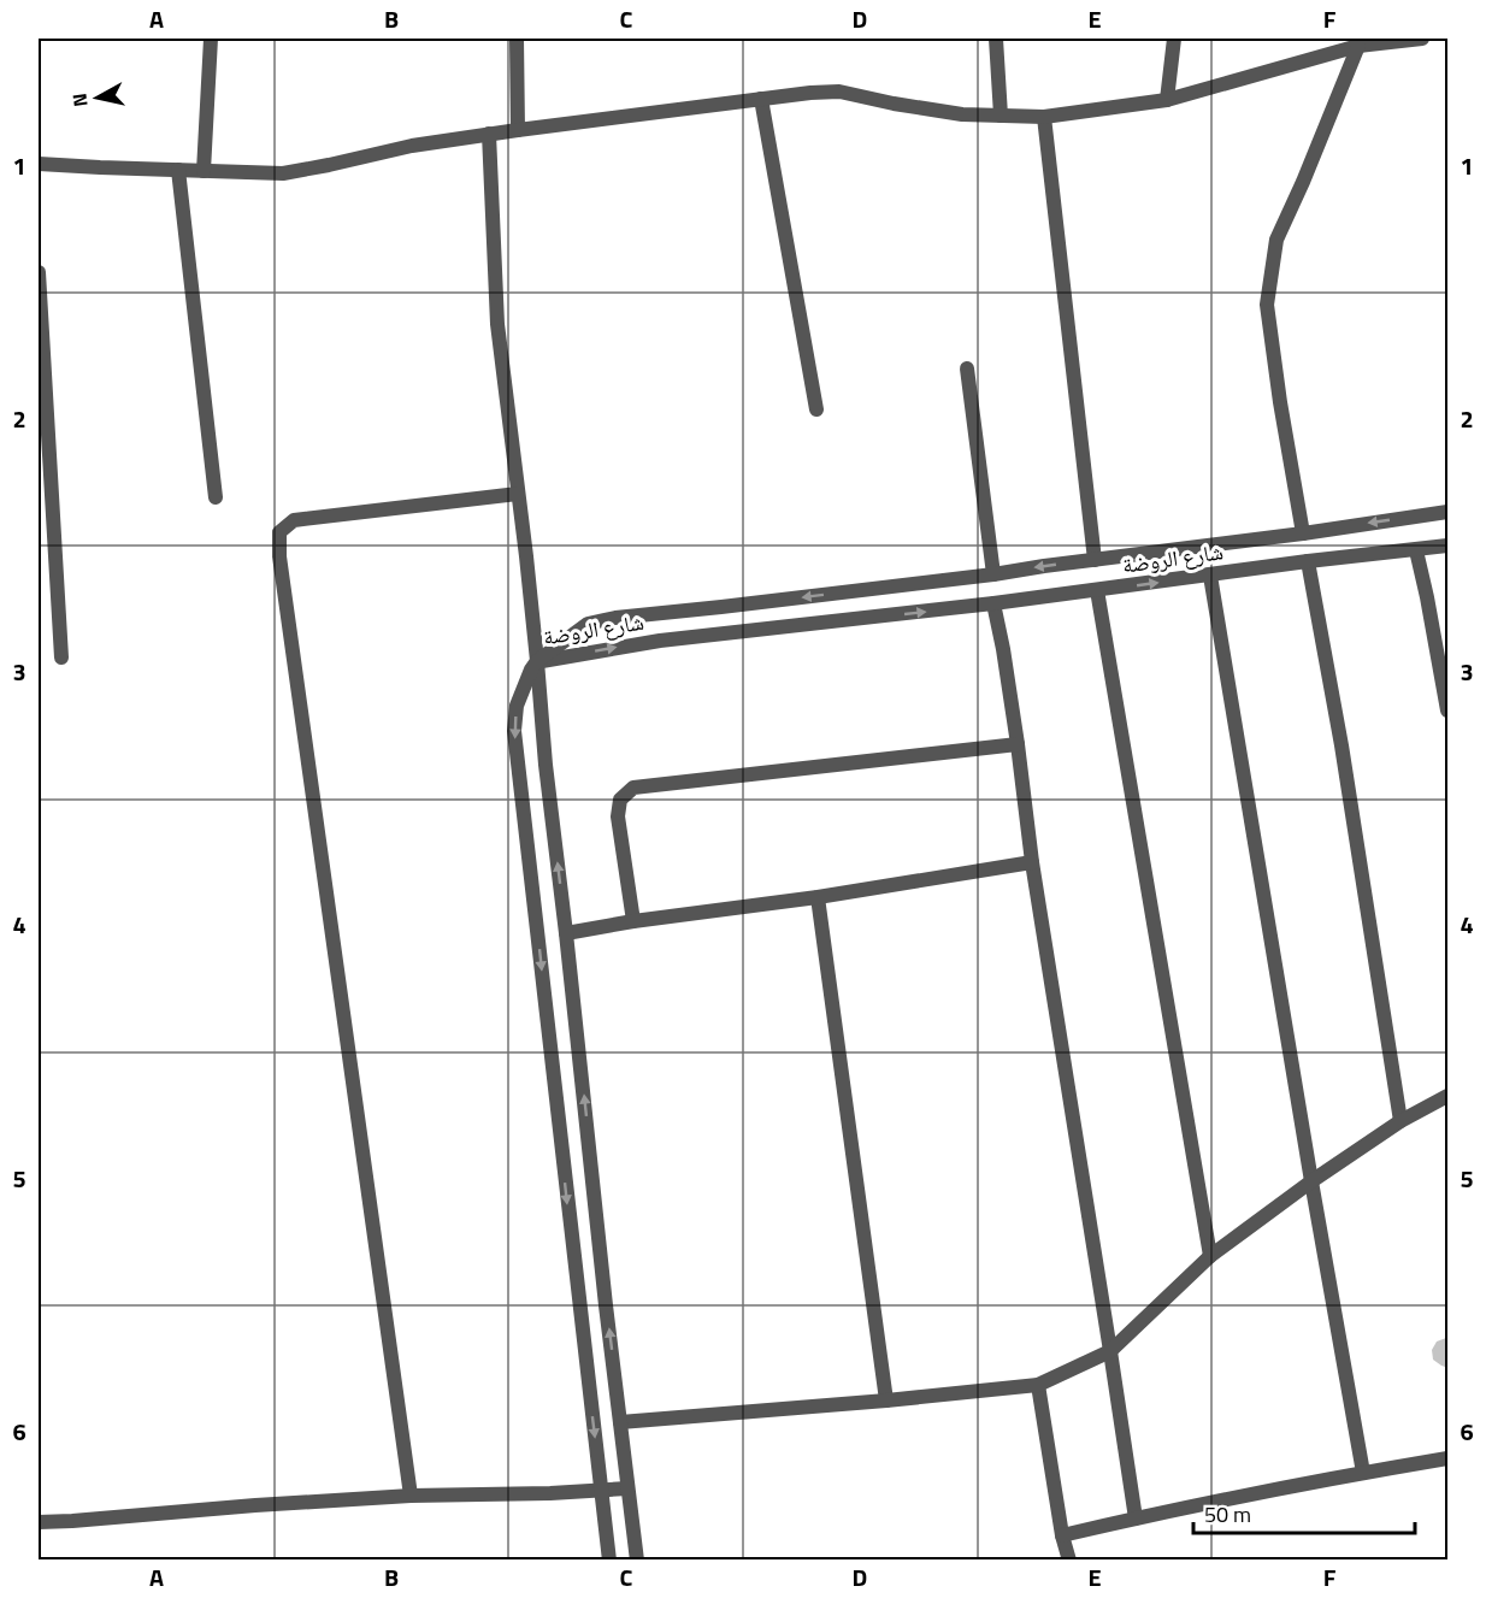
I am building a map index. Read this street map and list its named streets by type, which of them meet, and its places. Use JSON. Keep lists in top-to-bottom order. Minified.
{"streets":{"street":["شارع الروضة"]},"scale_bar":"50 m","north":"left","grid":{"columns":["A","B","C","D","E","F"],"rows":["1","2","3","4","5","6"]}}
